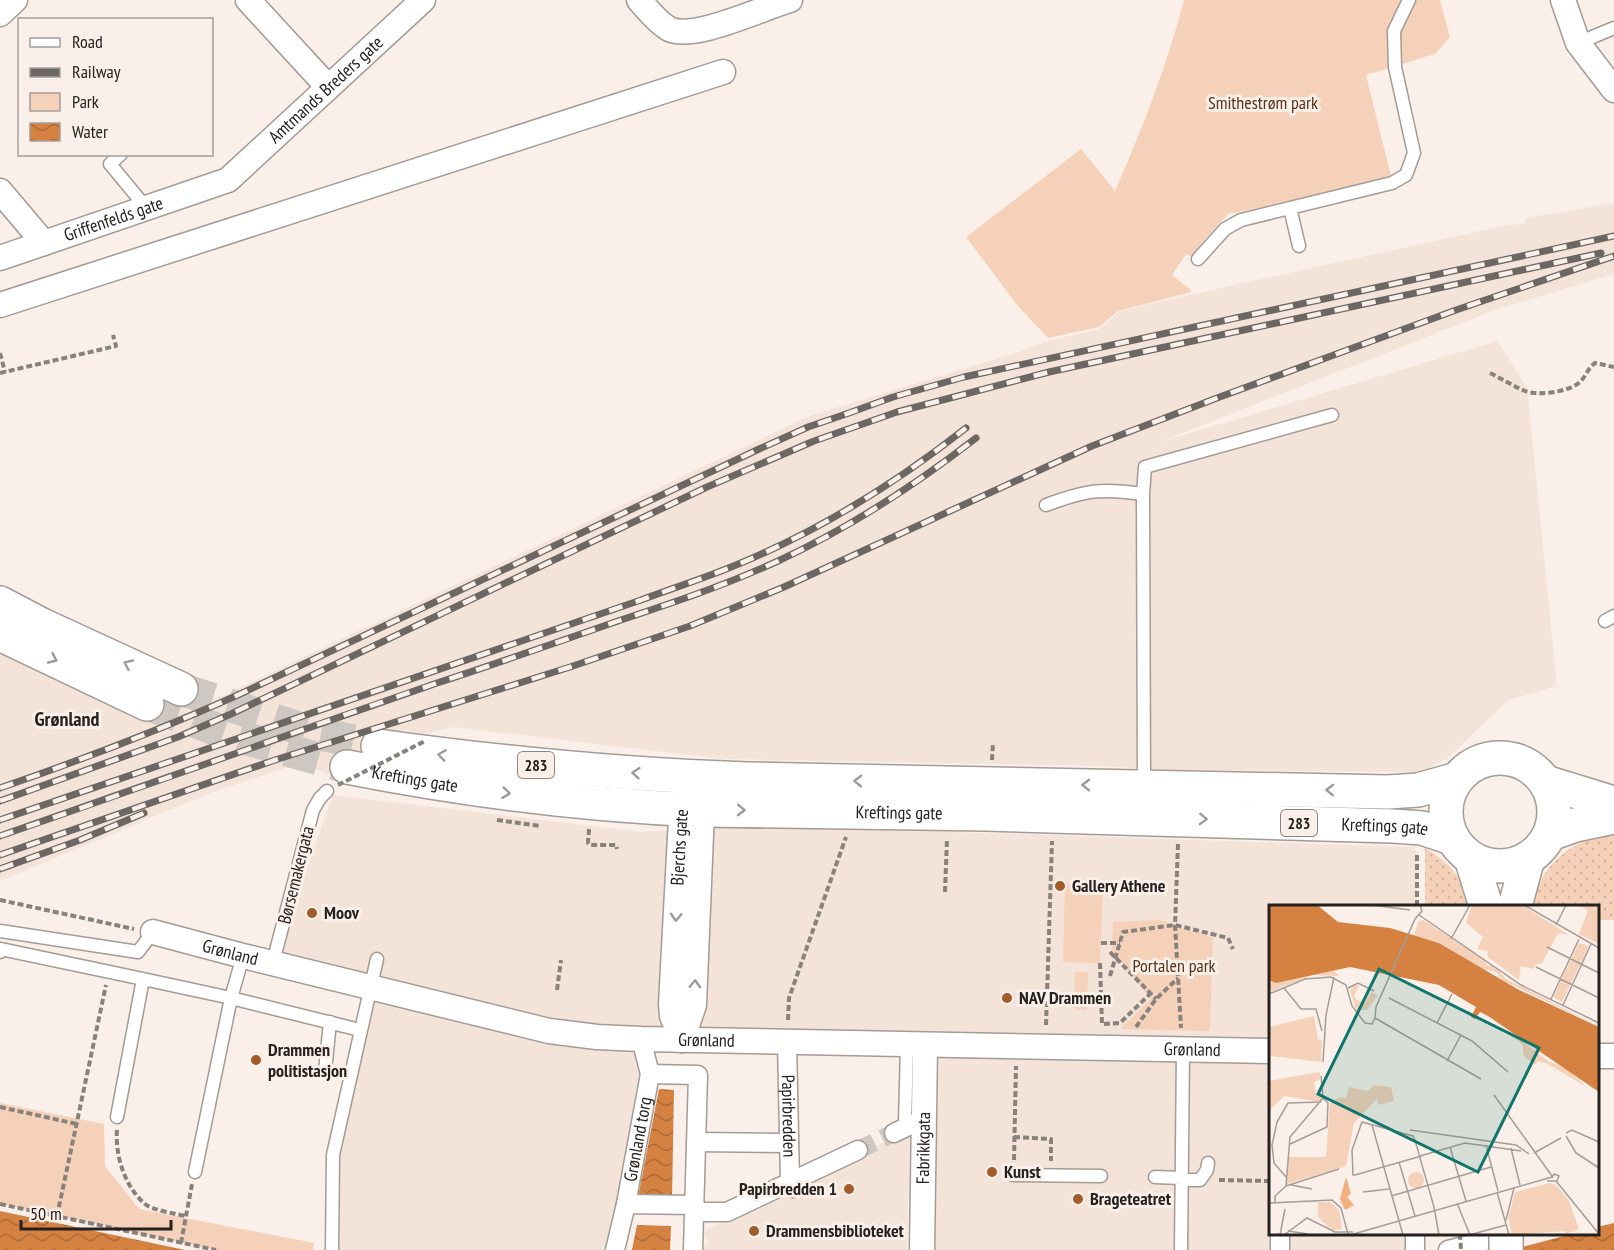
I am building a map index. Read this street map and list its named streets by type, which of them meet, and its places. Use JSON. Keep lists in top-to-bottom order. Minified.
{"streets":{"main road":["283","Kreftings gate"],"street":["Amtmands Breders gate","Griffenfelds gate","Bjerchs gate","Grønland","Papirbredden","Grønland torg","Fabrikkgata"],"lane":["Børsemakergata"]},"crossings":[["Amtmands Breders gate","Griffenfelds gate"],["283","Kreftings gate"],["Kreftings gate","Bjerchs gate"],["Kreftings gate","Børsemakergata"],["Bjerchs gate","Grønland"],["Børsemakergata","Grønland"],["Grønland","Papirbredden"],["Grønland","Grønland torg"],["Grønland","Fabrikkgata"]],"districts":["Grønland"],"parks":["Smithestrøm park","Portalen park"],"places":["Gallery Athene","Moov","NAV Drammen","Drammen politistasjon","Kunst","Papirbredden 1","Brageteatret","Drammensbiblioteket"],"legend":["Road","Railway","Park","Water"],"scale_bar":"50 m"}
